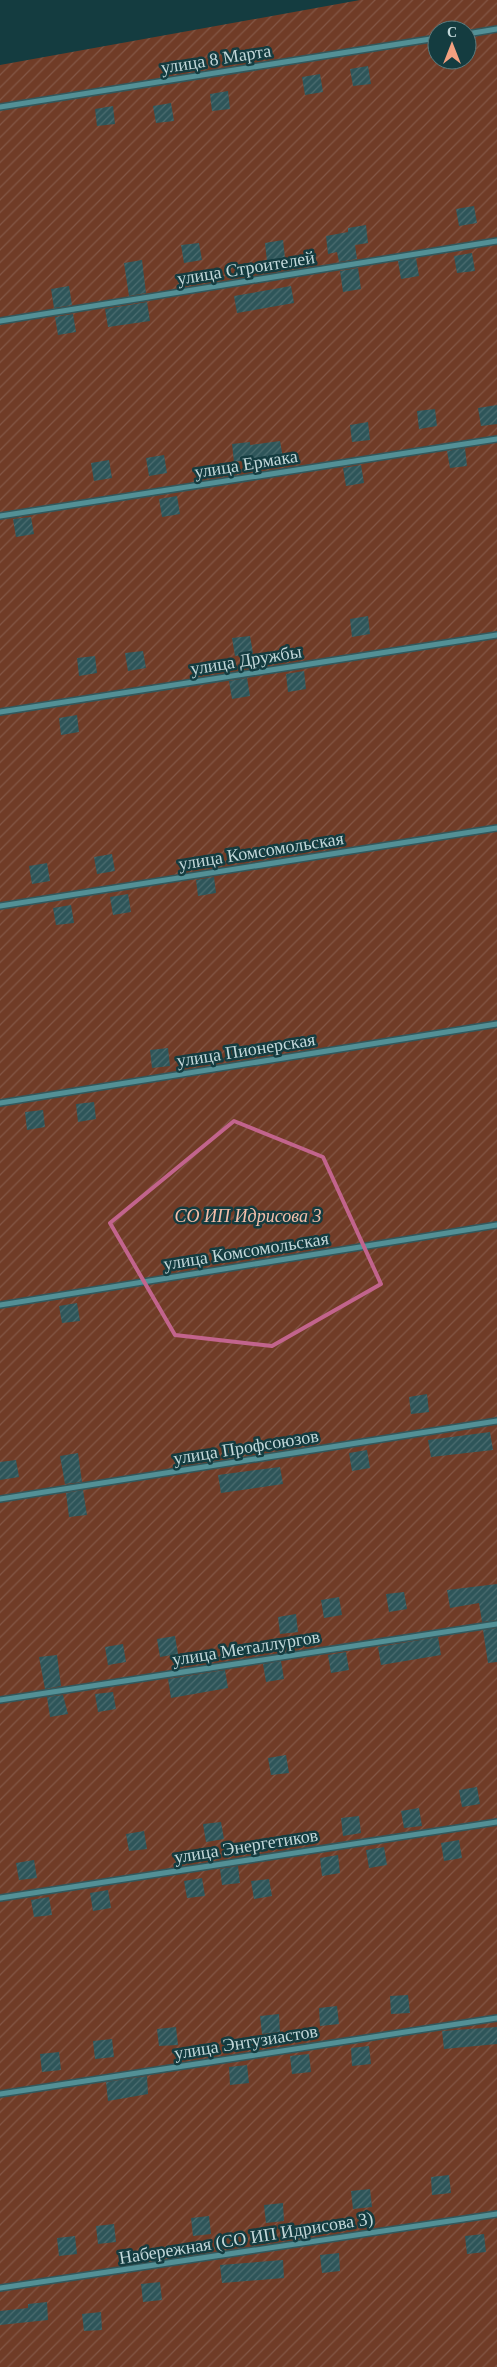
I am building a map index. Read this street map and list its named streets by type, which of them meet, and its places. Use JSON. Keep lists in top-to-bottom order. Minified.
{"streets":{"street":["улица 8 Марта","улица Строителей","улица Ермака","улица Дружбы","улица Комсомольская","улица Пионерская","улица Профсоюзов","улица Металлургов","улица Энергетиков","улица Энтузиастов","Набережная (СО ИП Идрисова 3)"]},"parks":["СО ИП Идрисова 3"],"north":"top"}
